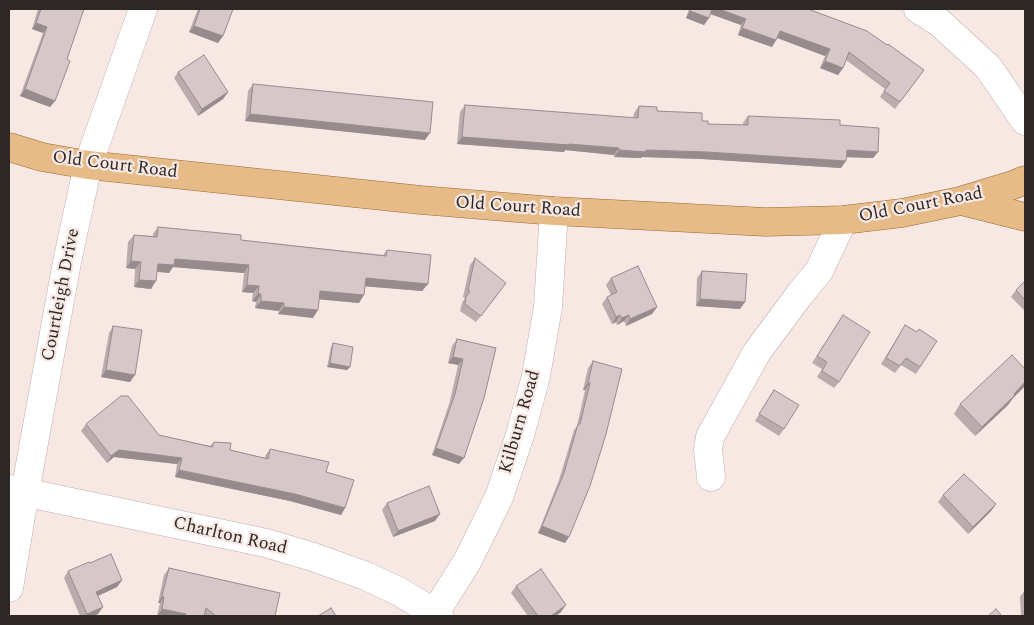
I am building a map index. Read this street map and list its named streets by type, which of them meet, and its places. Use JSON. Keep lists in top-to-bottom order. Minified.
{"streets":{"main road":["Old Court Road"],"street":["Courtleigh Drive","Kilburn Road","Charlton Road"]},"crossings":[["Old Court Road","Courtleigh Drive"],["Old Court Road","Kilburn Road"],["Courtleigh Drive","Charlton Road"],["Kilburn Road","Charlton Road"]]}
